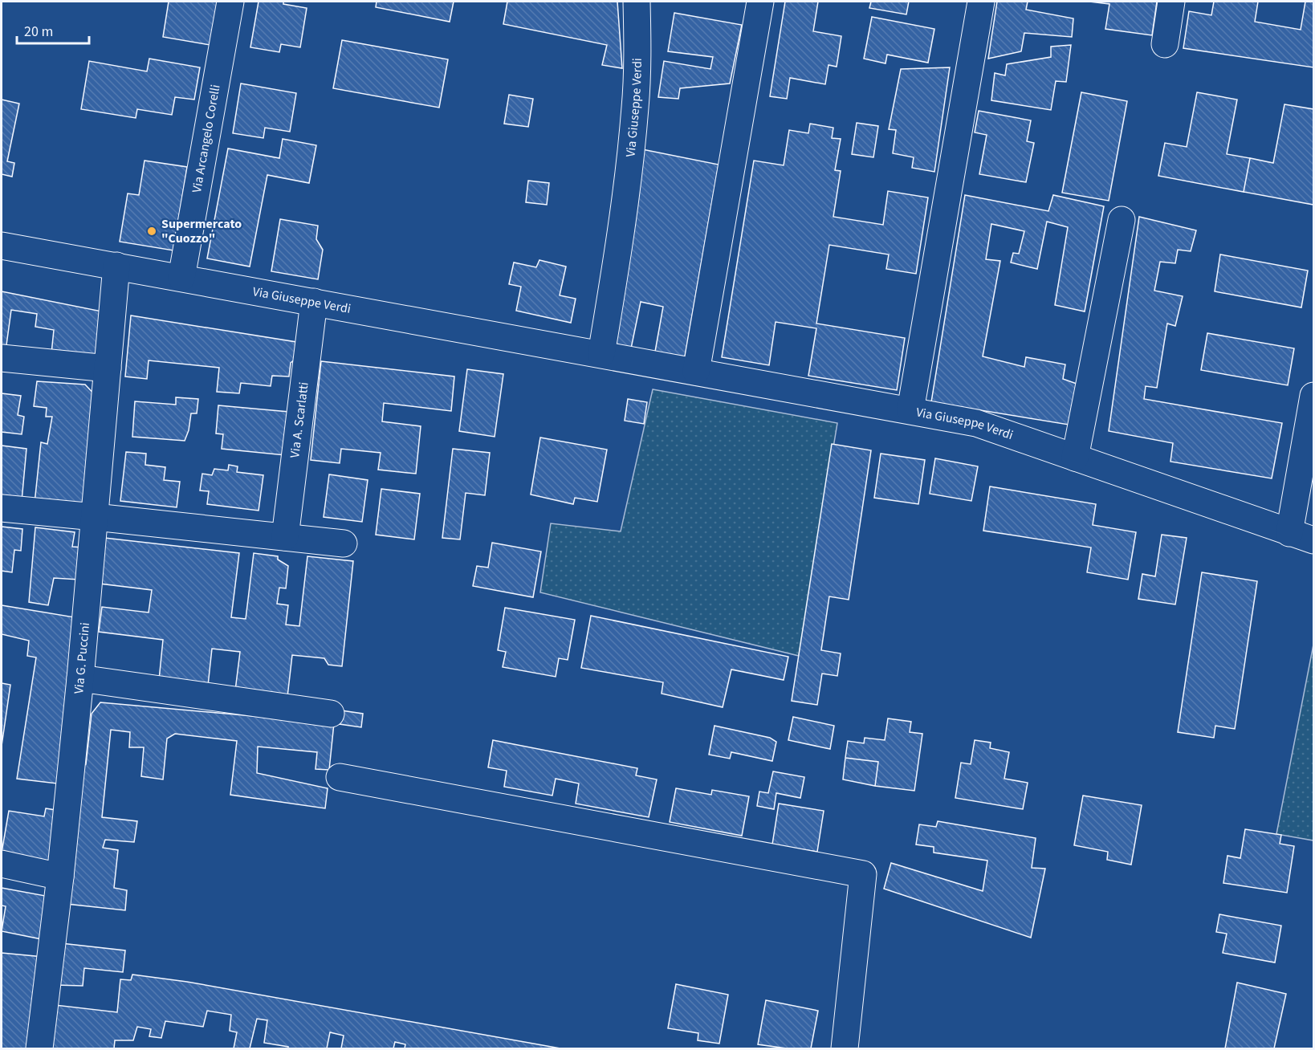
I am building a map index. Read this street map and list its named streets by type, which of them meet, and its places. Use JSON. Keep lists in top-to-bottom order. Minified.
{"streets":{"street":["Via Giuseppe Verdi","Via Arcangelo Corelli","Via A. Scarlatti","Via G. Puccini"]},"crossings":[["Via Giuseppe Verdi","Via Arcangelo Corelli"],["Via Giuseppe Verdi","Via A. Scarlatti"],["Via Giuseppe Verdi","Via G. Puccini"]],"places":["Supermercato \"Cuozzo\""],"scale_bar":"20 m"}
